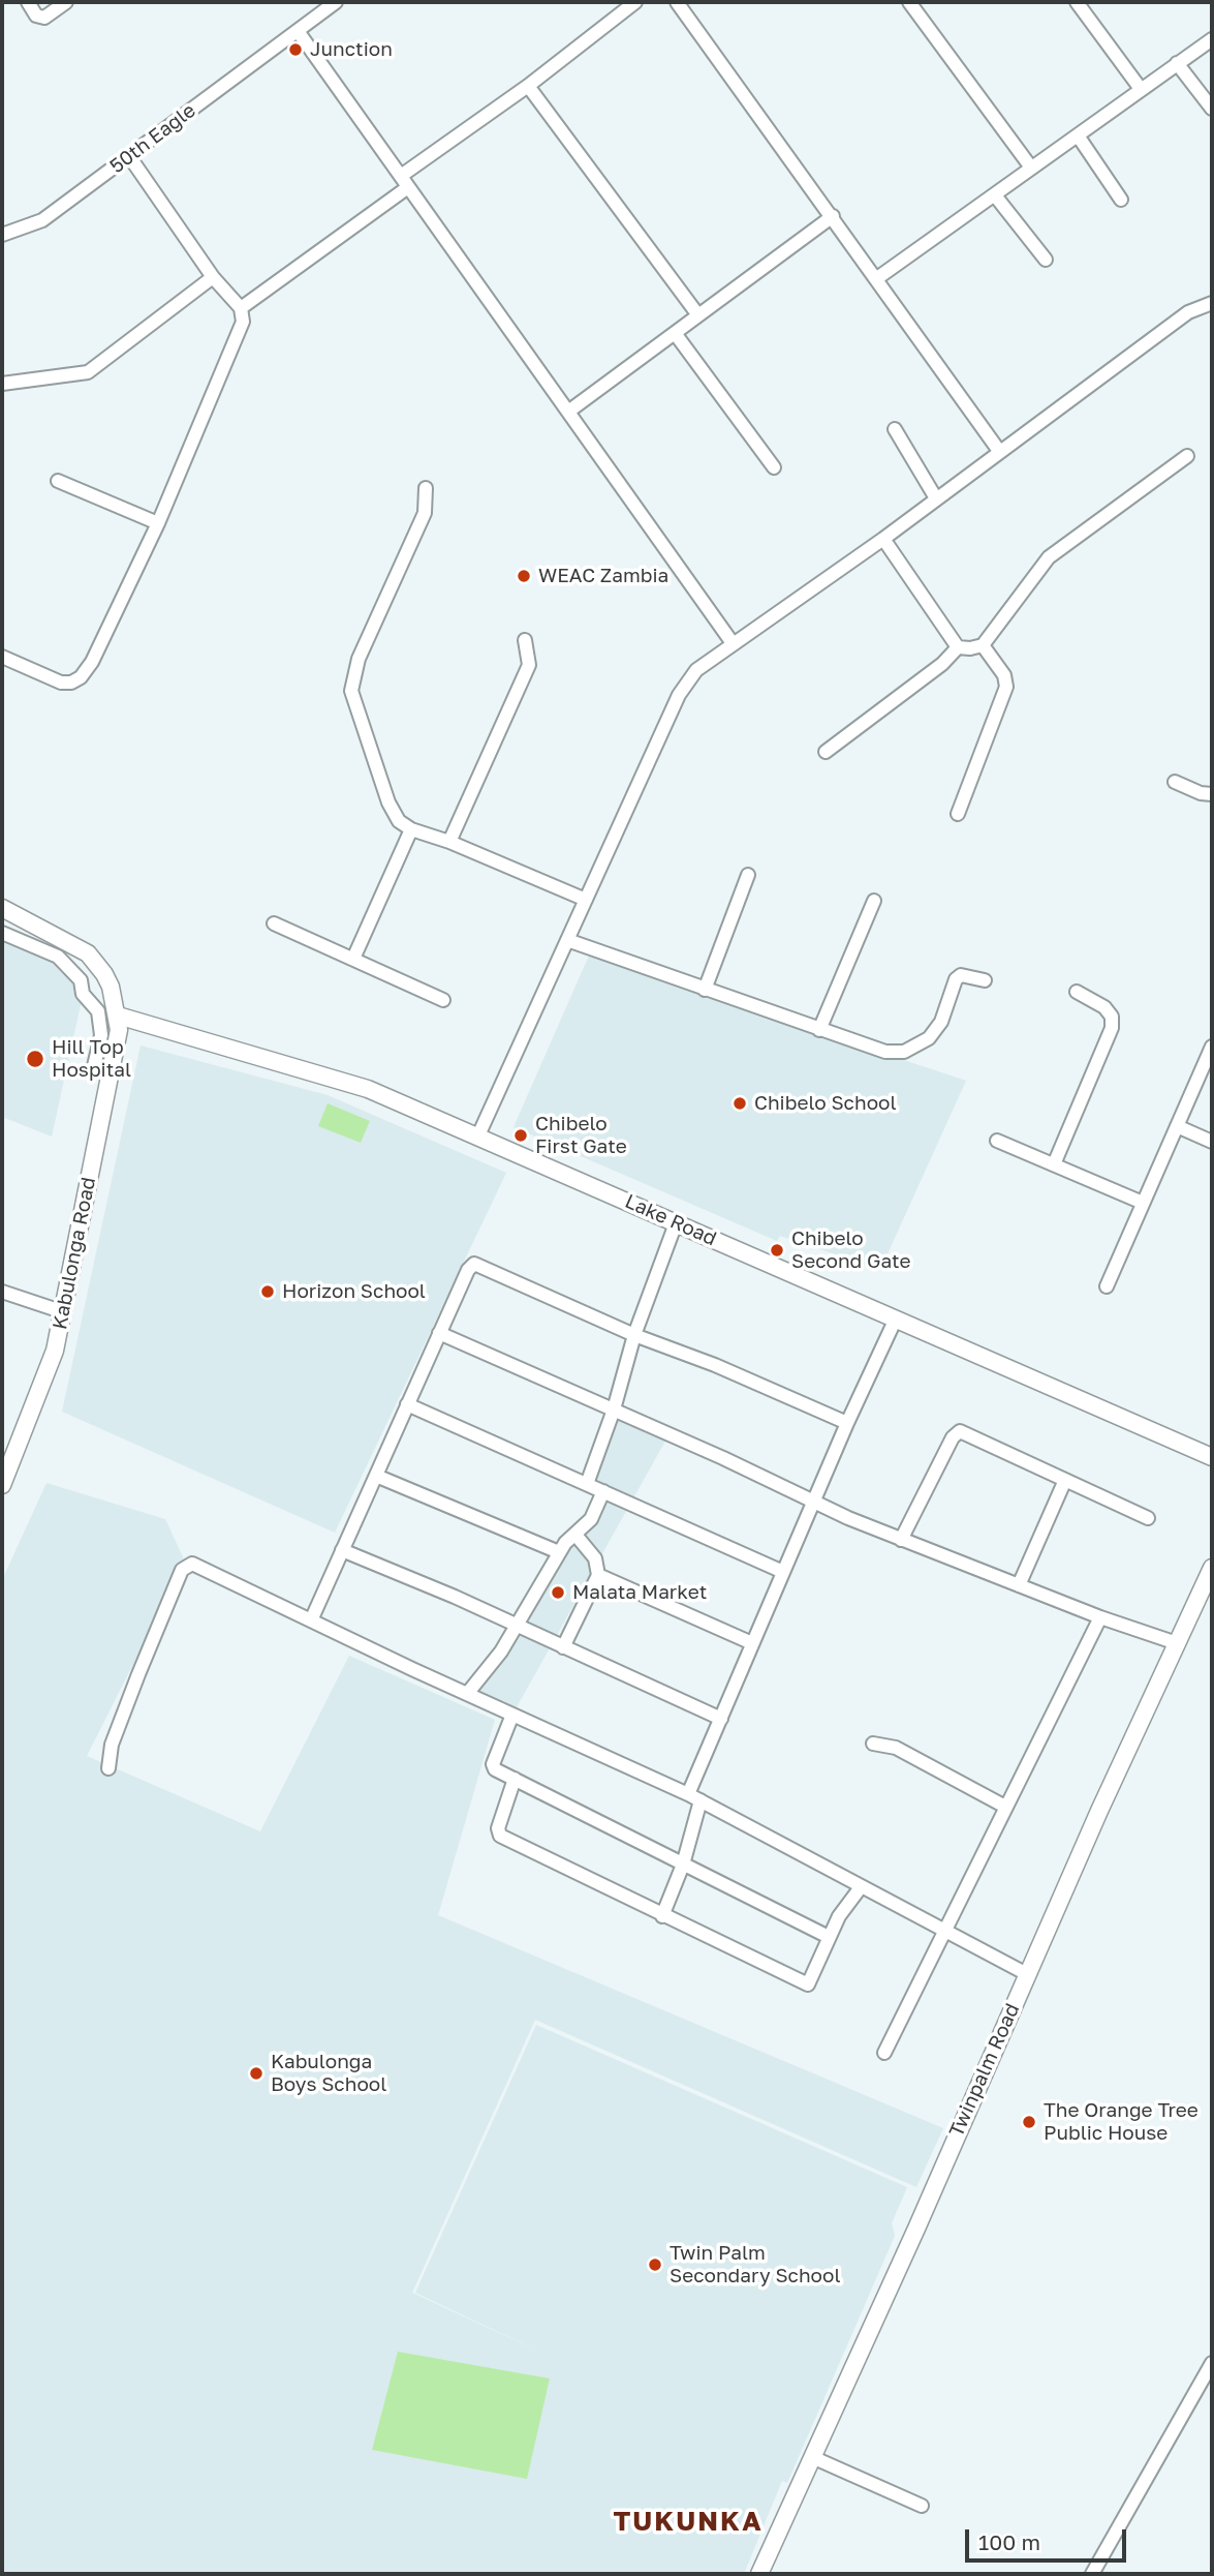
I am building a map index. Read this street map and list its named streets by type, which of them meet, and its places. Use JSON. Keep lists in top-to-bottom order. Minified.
{"streets":{"main road":["Lake Road","Kabulonga Road","Twinpalm Road"],"street":["50th Eagle"]},"crossings":[["Lake Road","Kabulonga Road"]],"districts":["TUKUNKA"],"places":["Junction","WEAC Zambia","Hill Top Hospital","Chibelo School","Chibelo First Gate","Chibelo Second Gate","Horizon School","Malata Market","Kabulonga Boys School","The Orange Tree Public House","Twin Palm Secondary School"],"scale_bar":"100 m"}
